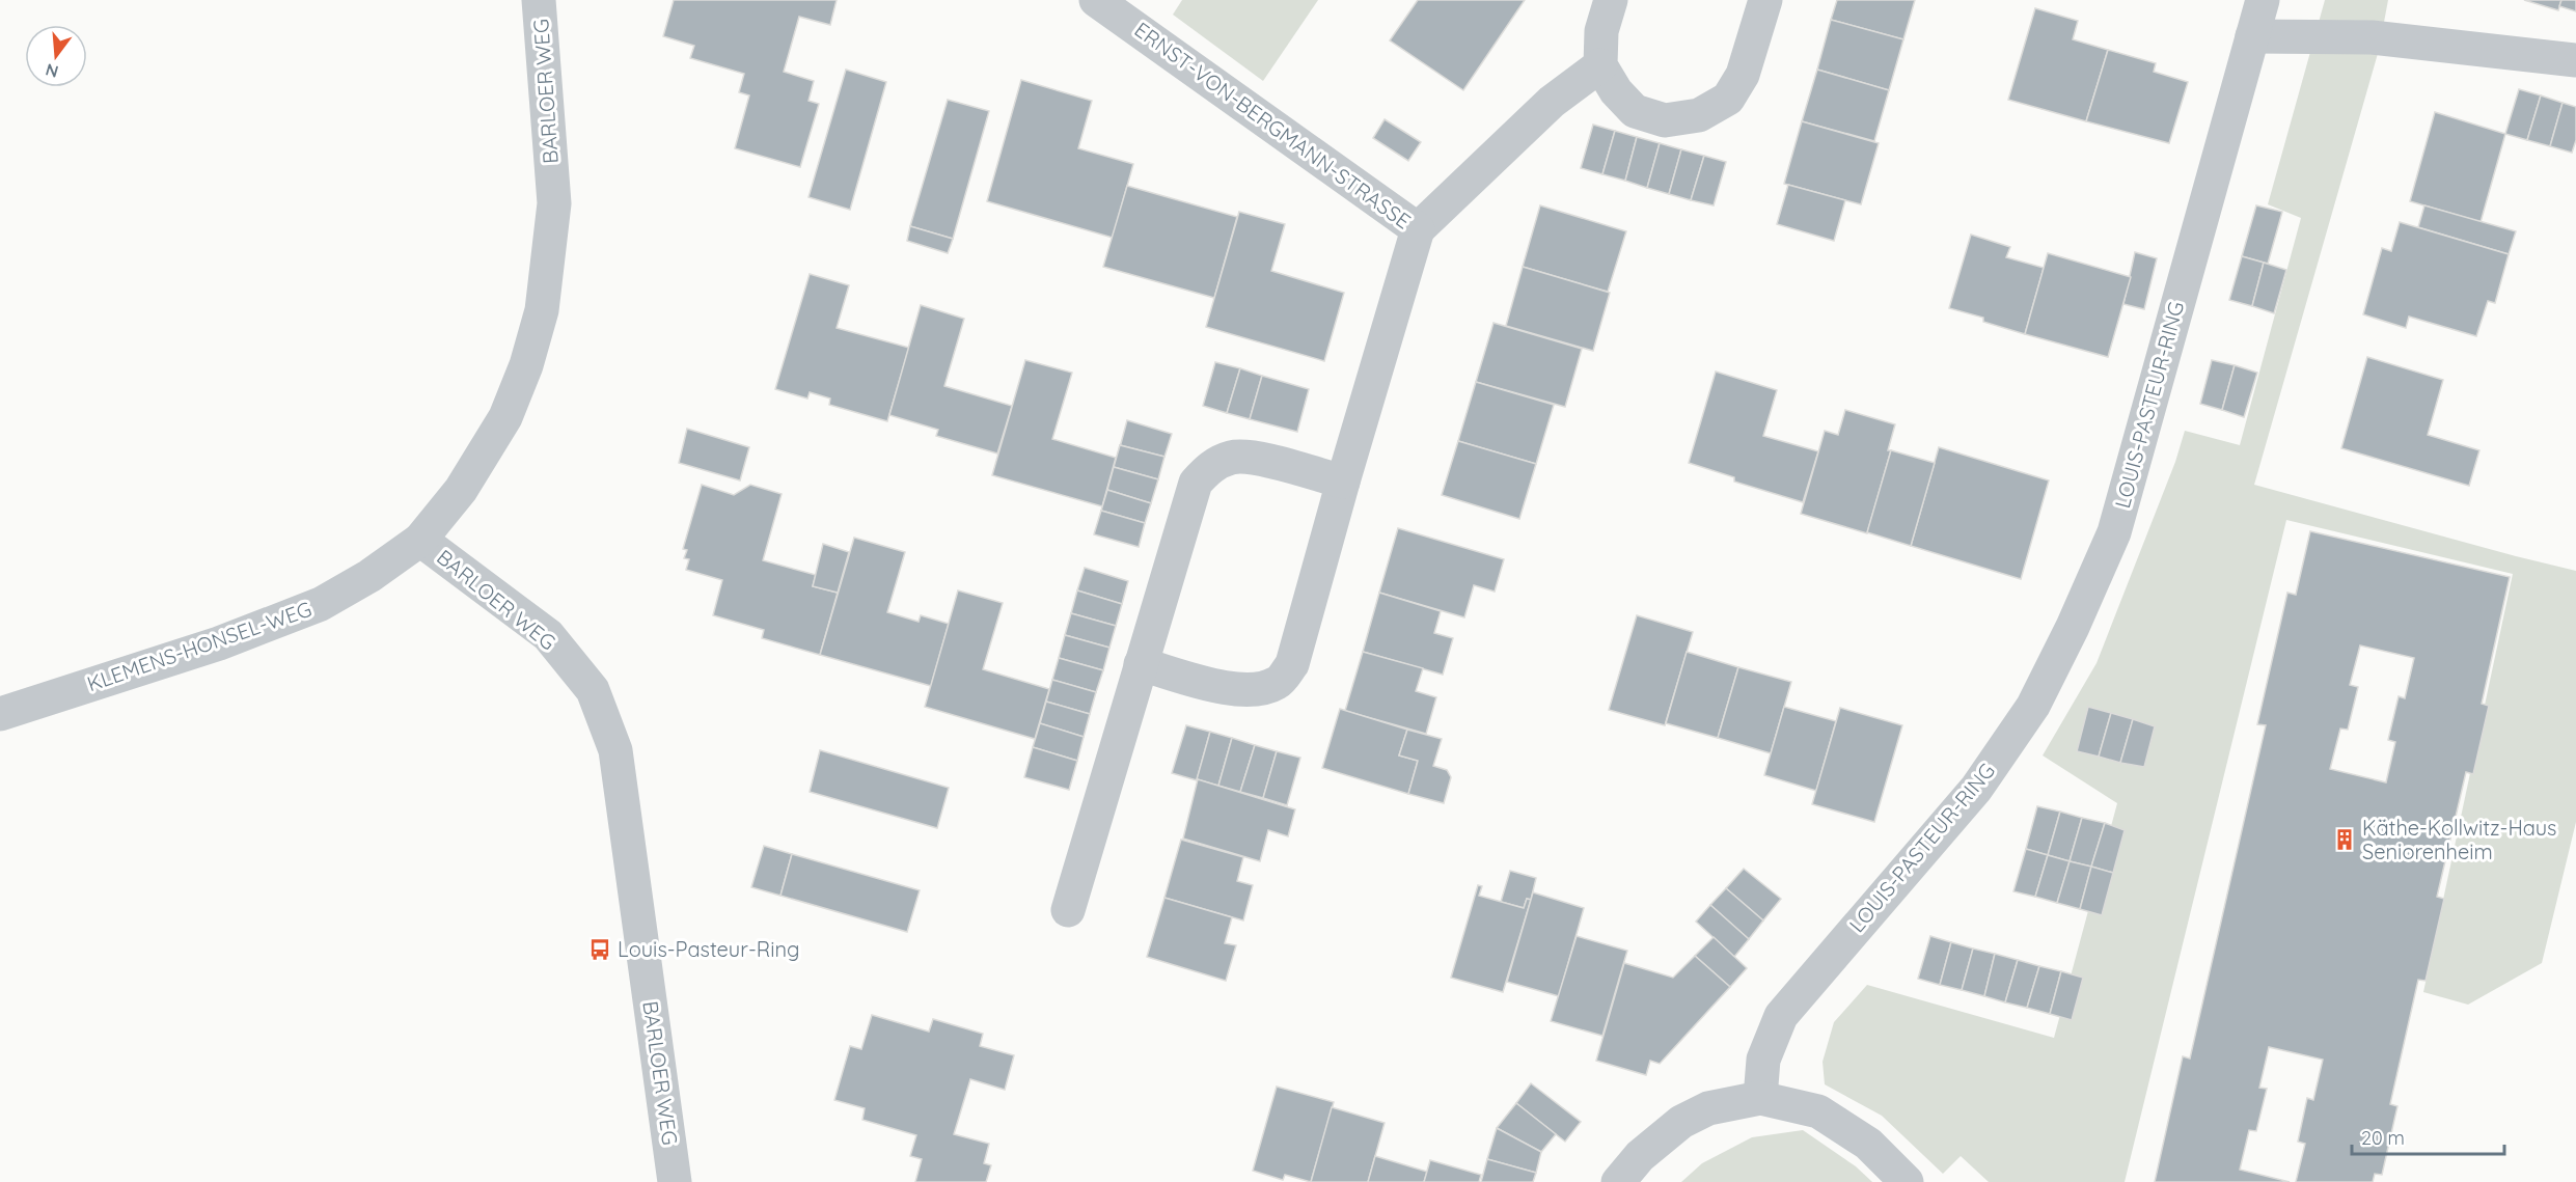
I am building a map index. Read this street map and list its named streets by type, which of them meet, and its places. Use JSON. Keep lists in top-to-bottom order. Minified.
{"streets":{"street":["BARLOER WEG","ERNST-VON-BERGMANN-STRASSE","LOUIS-PASTEUR-RING","KLEMENS-HONSEL-WEG"]},"crossings":[["BARLOER WEG","KLEMENS-HONSEL-WEG"]],"places":{"building":["Käthe-Kollwitz-Haus Seniorenheim"],"bus stop":["Louis-Pasteur-Ring"]},"scale_bar":"20 m","north":"bottom"}
